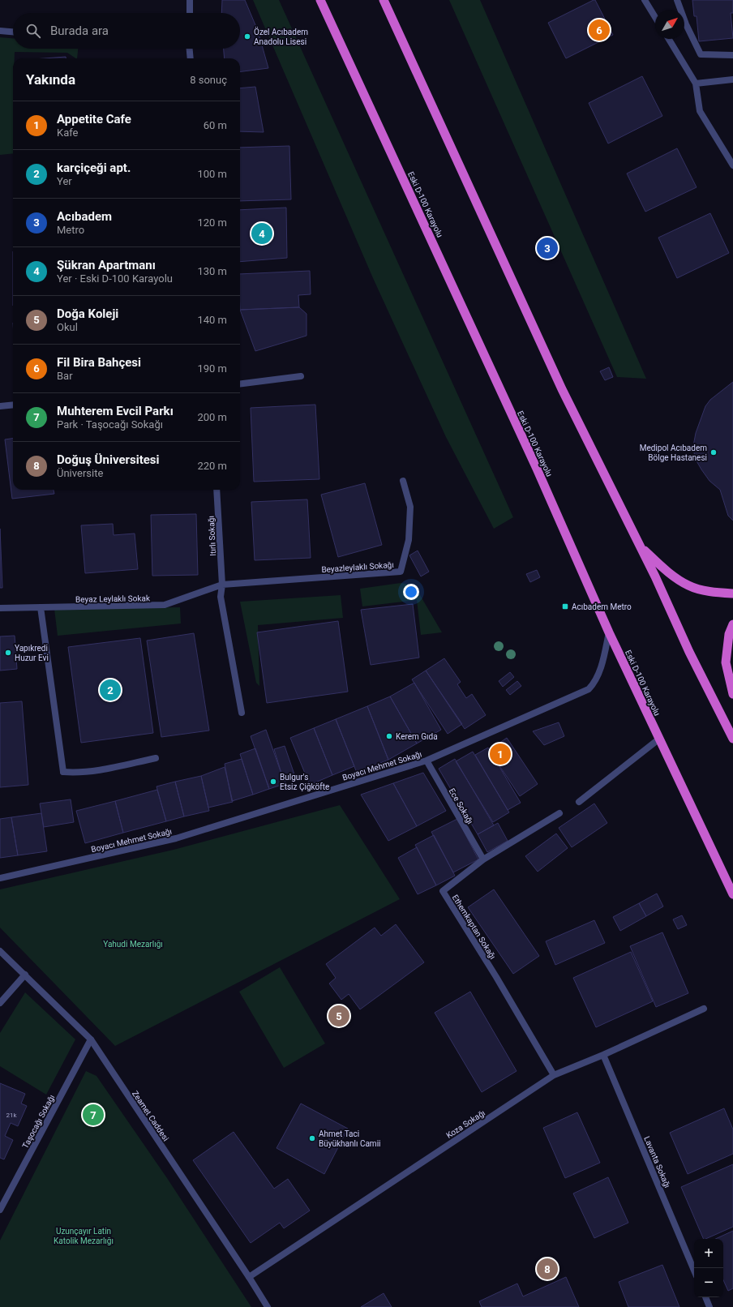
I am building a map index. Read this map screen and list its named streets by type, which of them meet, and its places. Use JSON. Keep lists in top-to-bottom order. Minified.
{"streets":{"highway":["Eski D-100 Karayolu"],"street":["Itırlı Sokağı","Beyazleylaklı Sokağı","Beyaz Leylaklı Sokak","Boyacı Mehmet Sokağı","Ece Sokağı","Ethemkaptan Sokağı","Zeamet Caddesi","Taşocağı Sokağı","Koza Sokağı","Lavanta Sokağı"]},"crossings":[["Eski D-100 Karayolu","Boyacı Mehmet Sokağı"],["Itırlı Sokağı","Beyazleylaklı Sokağı"],["Itırlı Sokağı","Beyaz Leylaklı Sokak"],["Beyazleylaklı Sokağı","Beyaz Leylaklı Sokak"],["Boyacı Mehmet Sokağı","Ece Sokağı"],["Ece Sokağı","Ethemkaptan Sokağı"],["Ethemkaptan Sokağı","Koza Sokağı"],["Zeamet Caddesi","Taşocağı Sokağı"],["Zeamet Caddesi","Koza Sokağı"],["Koza Sokağı","Lavanta Sokağı"]],"parks":["Yahudi Mezarlığı","Uzunçayır Latin Katolik Mezarlığı"],"places":{"other":["Özel Acıbadem Anadolu Lisesi","Medipol Acıbadem Bölge Hastanesi","Yapıkredi Huzur Evi","Kerem Gıda","Bulgur's Etsiz Çiğköfte","Ahmet Taci Büyükhanlı Camii"],"transit":["Acıbadem Metro"]},"house_numbers":["21k"],"north":"top right","page":{"search":"Burada ara","pins":["6","4","3","2","1","5","7","8"],"heading":["Yakında","8 sonuç"],"list":[{"mark":"1","name":"Appetite Cafe","note":"Kafe","value":"60 m"},{"mark":"2","name":"karçiçeği apt.","note":"Yer","value":"100 m"},{"mark":"3","name":"Acıbadem","note":"Metro","value":"120 m"},{"mark":"4","name":"Şükran Apartmanı","note":"Yer · Eski D-100 Karayolu","value":"130 m"},{"mark":"5","name":"Doğa Koleji","note":"Okul","value":"140 m"},{"mark":"6","name":"Fil Bira Bahçesi","note":"Bar","value":"190 m"},{"mark":"7","name":"Muhterem Evcil Parkı","note":"Park · Taşocağı Sokağı","value":"200 m"},{"mark":"8","name":"Doğuş Üniversitesi","note":"Üniversite","value":"220 m"}],"map_buttons":["+","−"]}}
